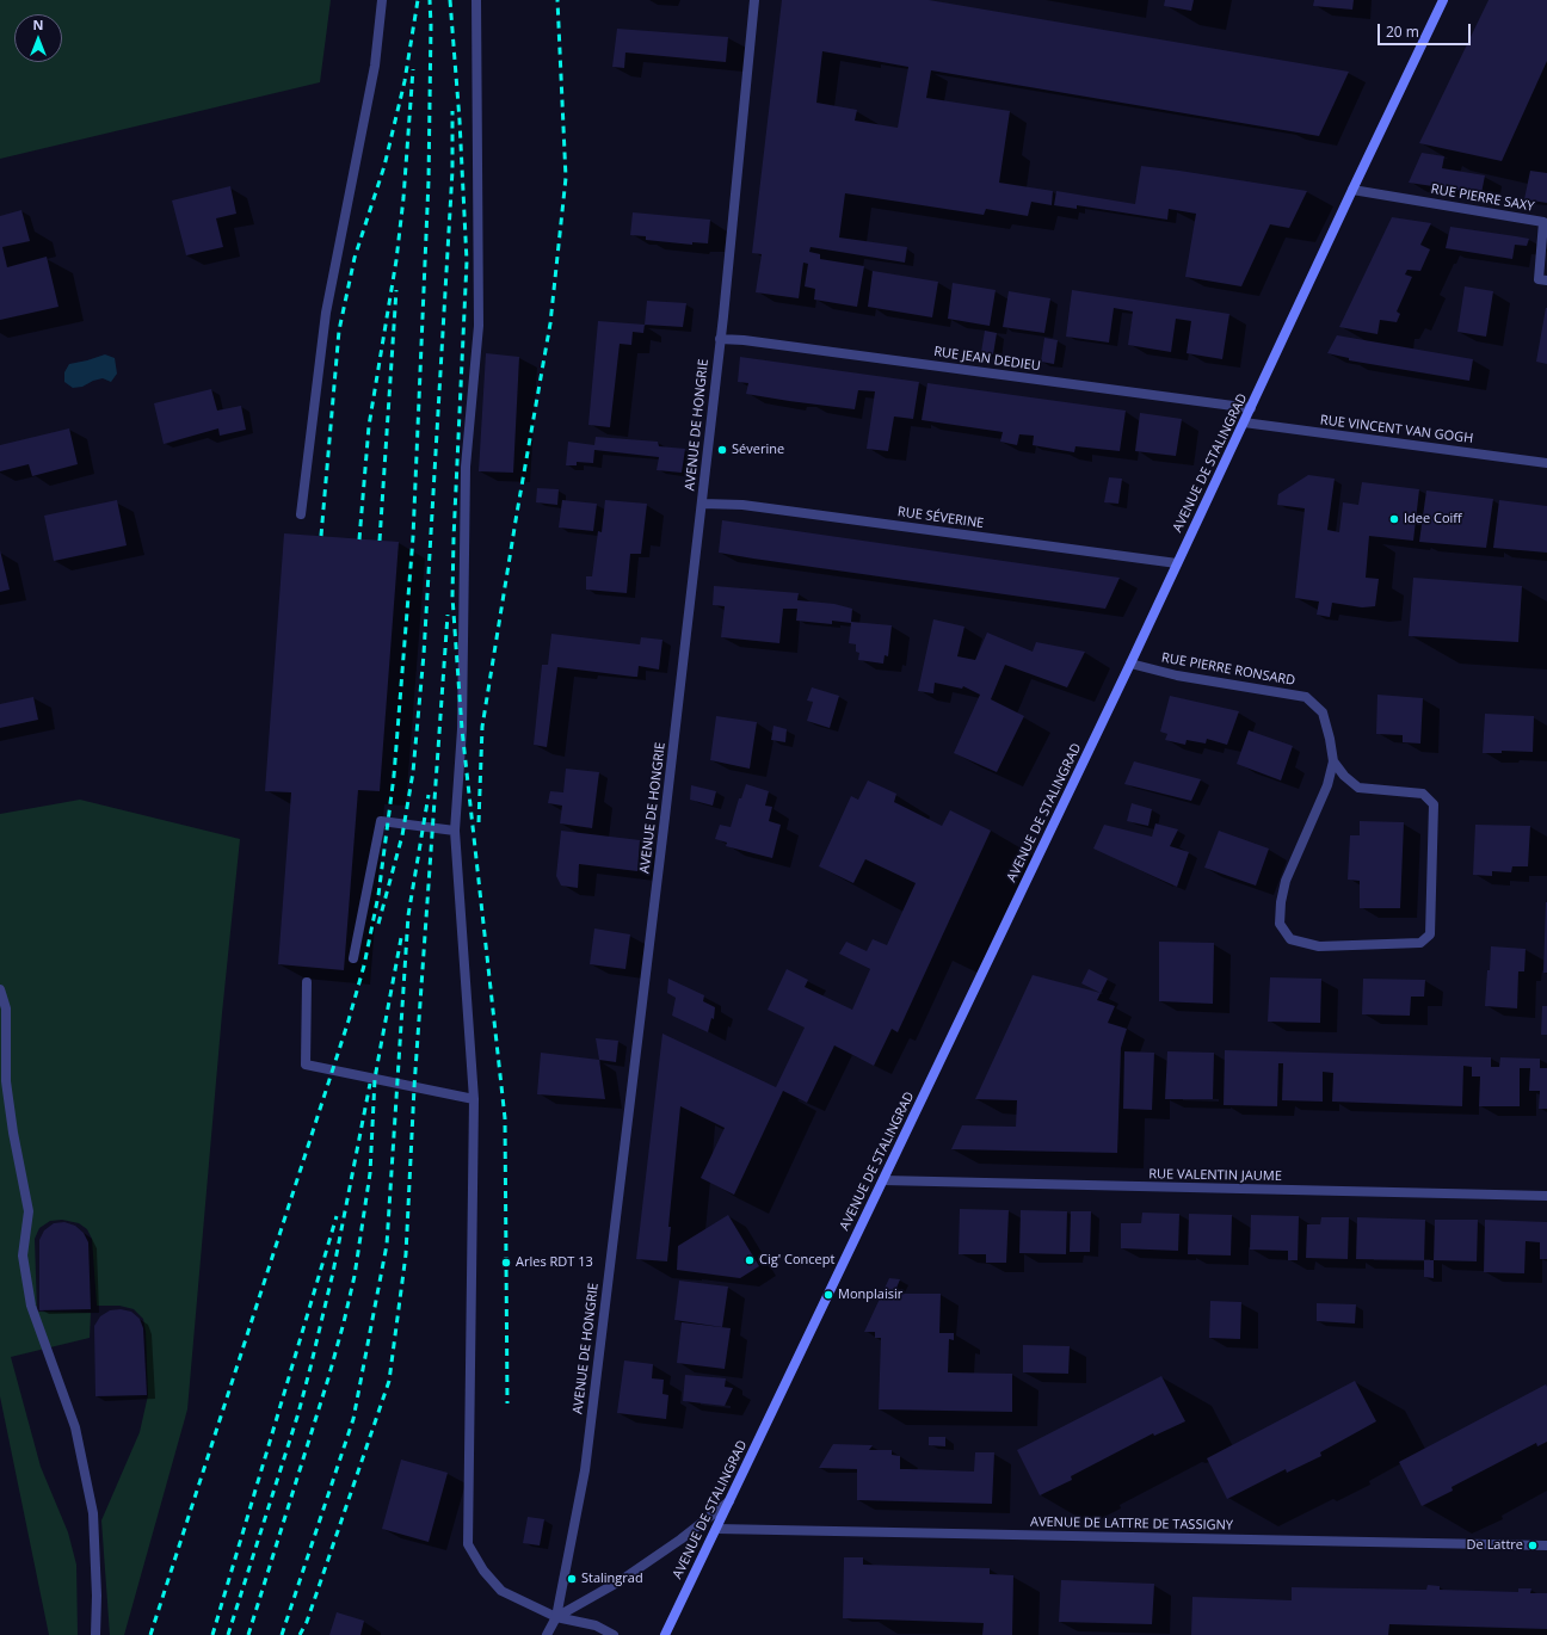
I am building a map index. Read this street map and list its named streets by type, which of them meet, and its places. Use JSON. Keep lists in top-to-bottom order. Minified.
{"streets":{"main road":["AVENUE DE STALINGRAD"],"street":["RUE PIERRE SAXY","RUE JEAN DEDIEU","AVENUE DE HONGRIE","RUE VINCENT VAN GOGH","RUE SÉVERINE","RUE PIERRE RONSARD","RUE VALENTIN JAUME","AVENUE DE LATTRE DE TASSIGNY"]},"crossings":[["RUE PIERRE SAXY","AVENUE DE STALINGRAD"],["RUE JEAN DEDIEU","AVENUE DE HONGRIE"],["RUE JEAN DEDIEU","AVENUE DE STALINGRAD"],["AVENUE DE HONGRIE","RUE SÉVERINE"],["RUE VINCENT VAN GOGH","AVENUE DE STALINGRAD"],["AVENUE DE STALINGRAD","RUE SÉVERINE"],["AVENUE DE STALINGRAD","RUE PIERRE RONSARD"],["AVENUE DE STALINGRAD","RUE VALENTIN JAUME"],["AVENUE DE STALINGRAD","AVENUE DE LATTRE DE TASSIGNY"]],"places":["Séverine","Idee Coiff","Cig' Concept","Arles RDT 13","Monplaisir","De Lattre","Stalingrad"],"scale_bar":"20 m","north":"top"}
